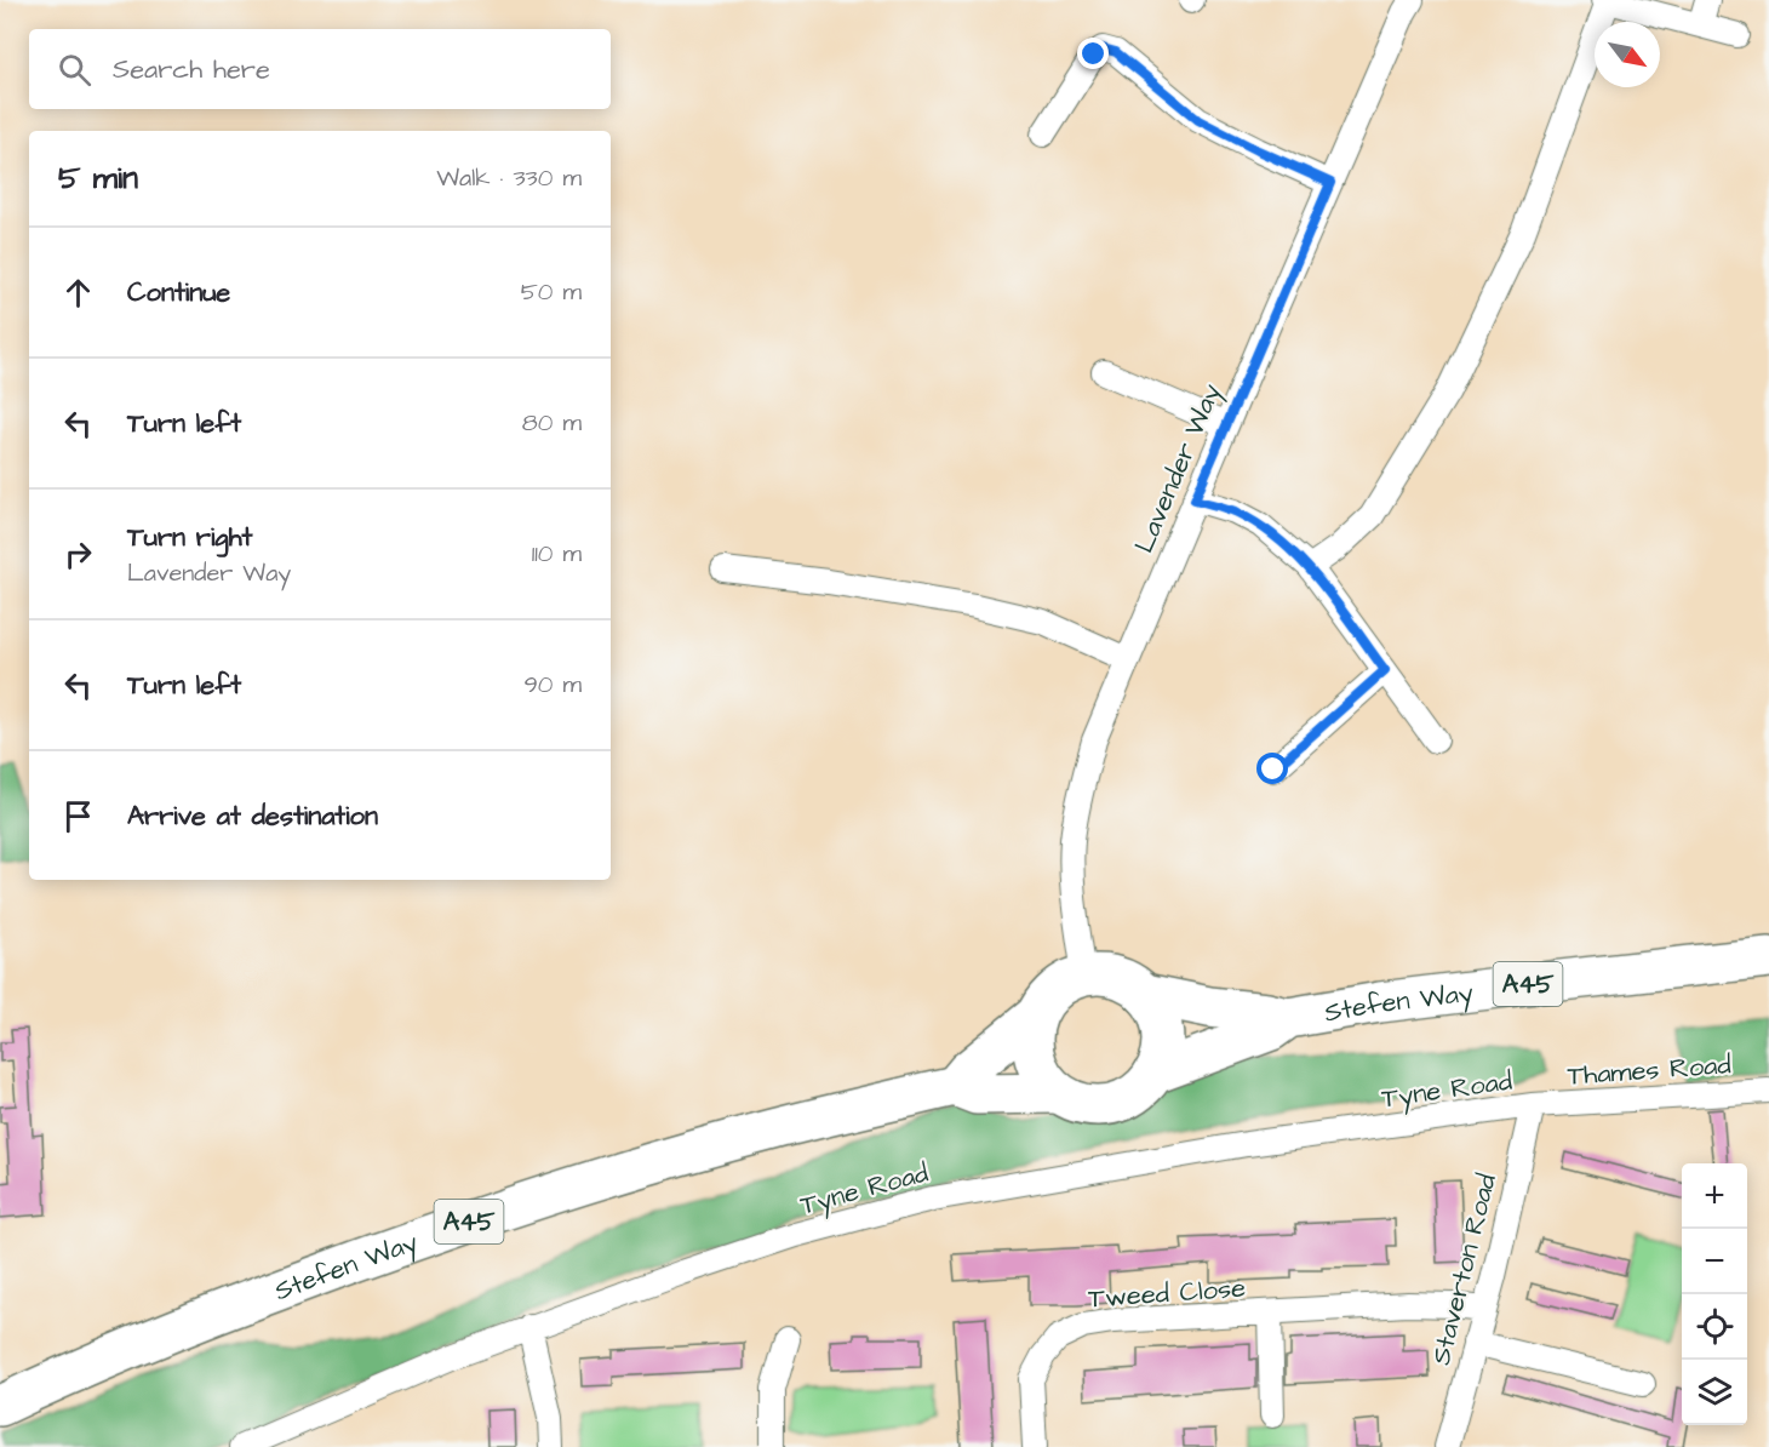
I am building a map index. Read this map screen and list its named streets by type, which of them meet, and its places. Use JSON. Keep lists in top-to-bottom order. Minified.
{"streets":{"highway":["A45","Stefen Way"],"street":["Lavender Way","Thames Road","Tyne Road","Staverton Road","Tweed Close"]},"crossings":[["Lavender Way","Stefen Way"],["Thames Road","Tyne Road"],["Thames Road","Staverton Road"],["Tyne Road","Staverton Road"],["Staverton Road","Tweed Close"]],"north":"bottom right","page":{"search":"Search here","heading":["5 min","Walk · 330 m"],"list":[["Continue","50 m"],["Turn left","80 m"],["Turn right","Lavender Way","110 m"],["Turn left","90 m"],"Arrive at destination"],"map_buttons":["+","−"]}}
